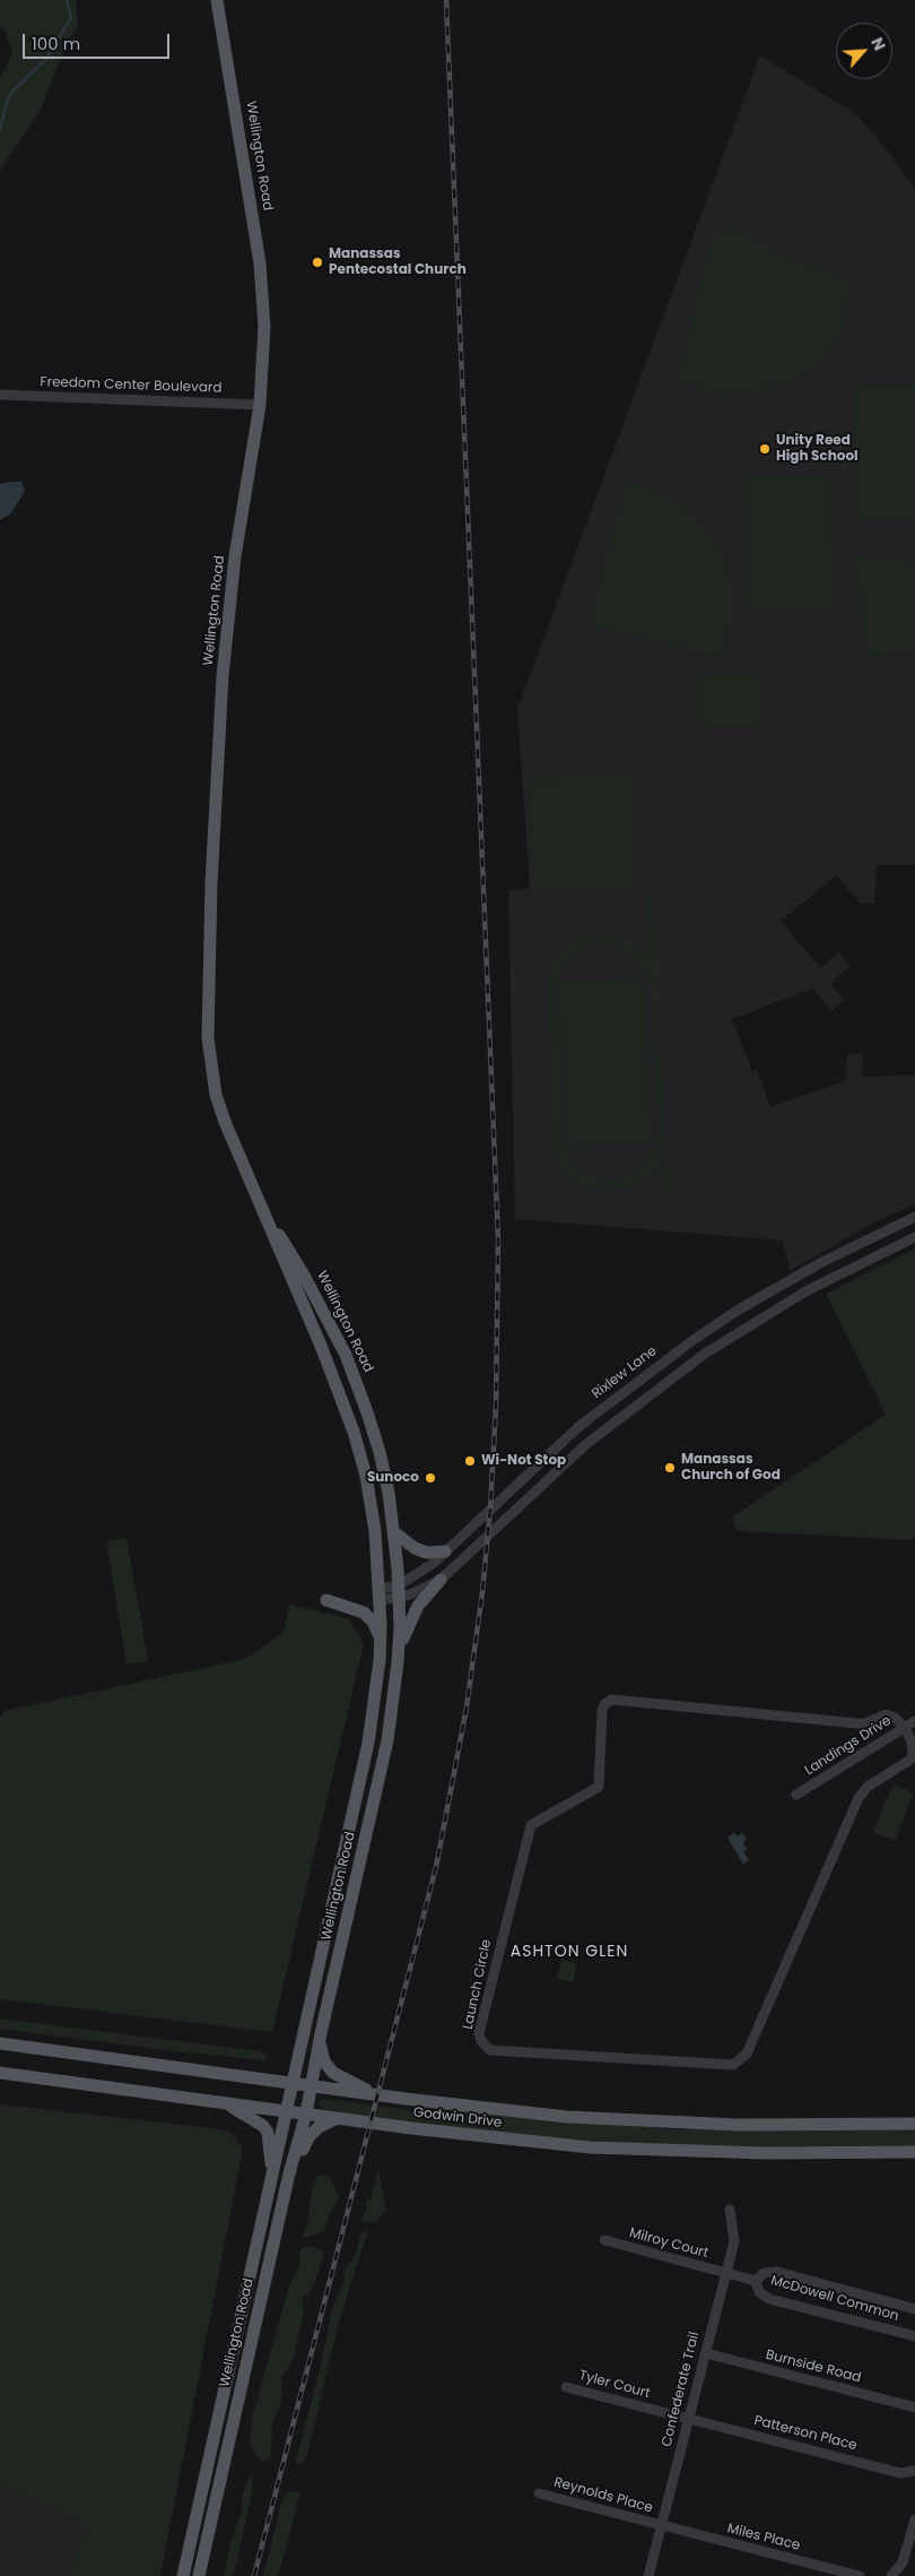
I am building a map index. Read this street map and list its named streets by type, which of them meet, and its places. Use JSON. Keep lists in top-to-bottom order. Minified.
{"streets":{"main road":["Wellington Road","Godwin Drive"],"street":["Freedom Center Boulevard","Rixlew Lane","Landings Drive","Launch Circle","Milroy Court","McDowell Common","Burnside Road","Tyler Court","Confederate Trail","Patterson Place","Reynolds Place","Miles Place"]},"crossings":[["Wellington Road","Freedom Center Boulevard"],["Wellington Road","Rixlew Lane"],["Wellington Road","Godwin Drive"],["Landings Drive","Launch Circle"],["Milroy Court","McDowell Common"],["Milroy Court","Confederate Trail"],["McDowell Common","Confederate Trail"],["Burnside Road","Confederate Trail"],["Tyler Court","Confederate Trail"],["Tyler Court","Patterson Place"],["Confederate Trail","Patterson Place"],["Confederate Trail","Reynolds Place"],["Confederate Trail","Miles Place"],["Reynolds Place","Miles Place"]],"districts":["ASHTON GLEN"],"places":["Manassas Pentecostal Church","Unity Reed High School","Wi-Not Stop","Manassas Church of God","Sunoco"],"scale_bar":"100 m","north":"top right"}
